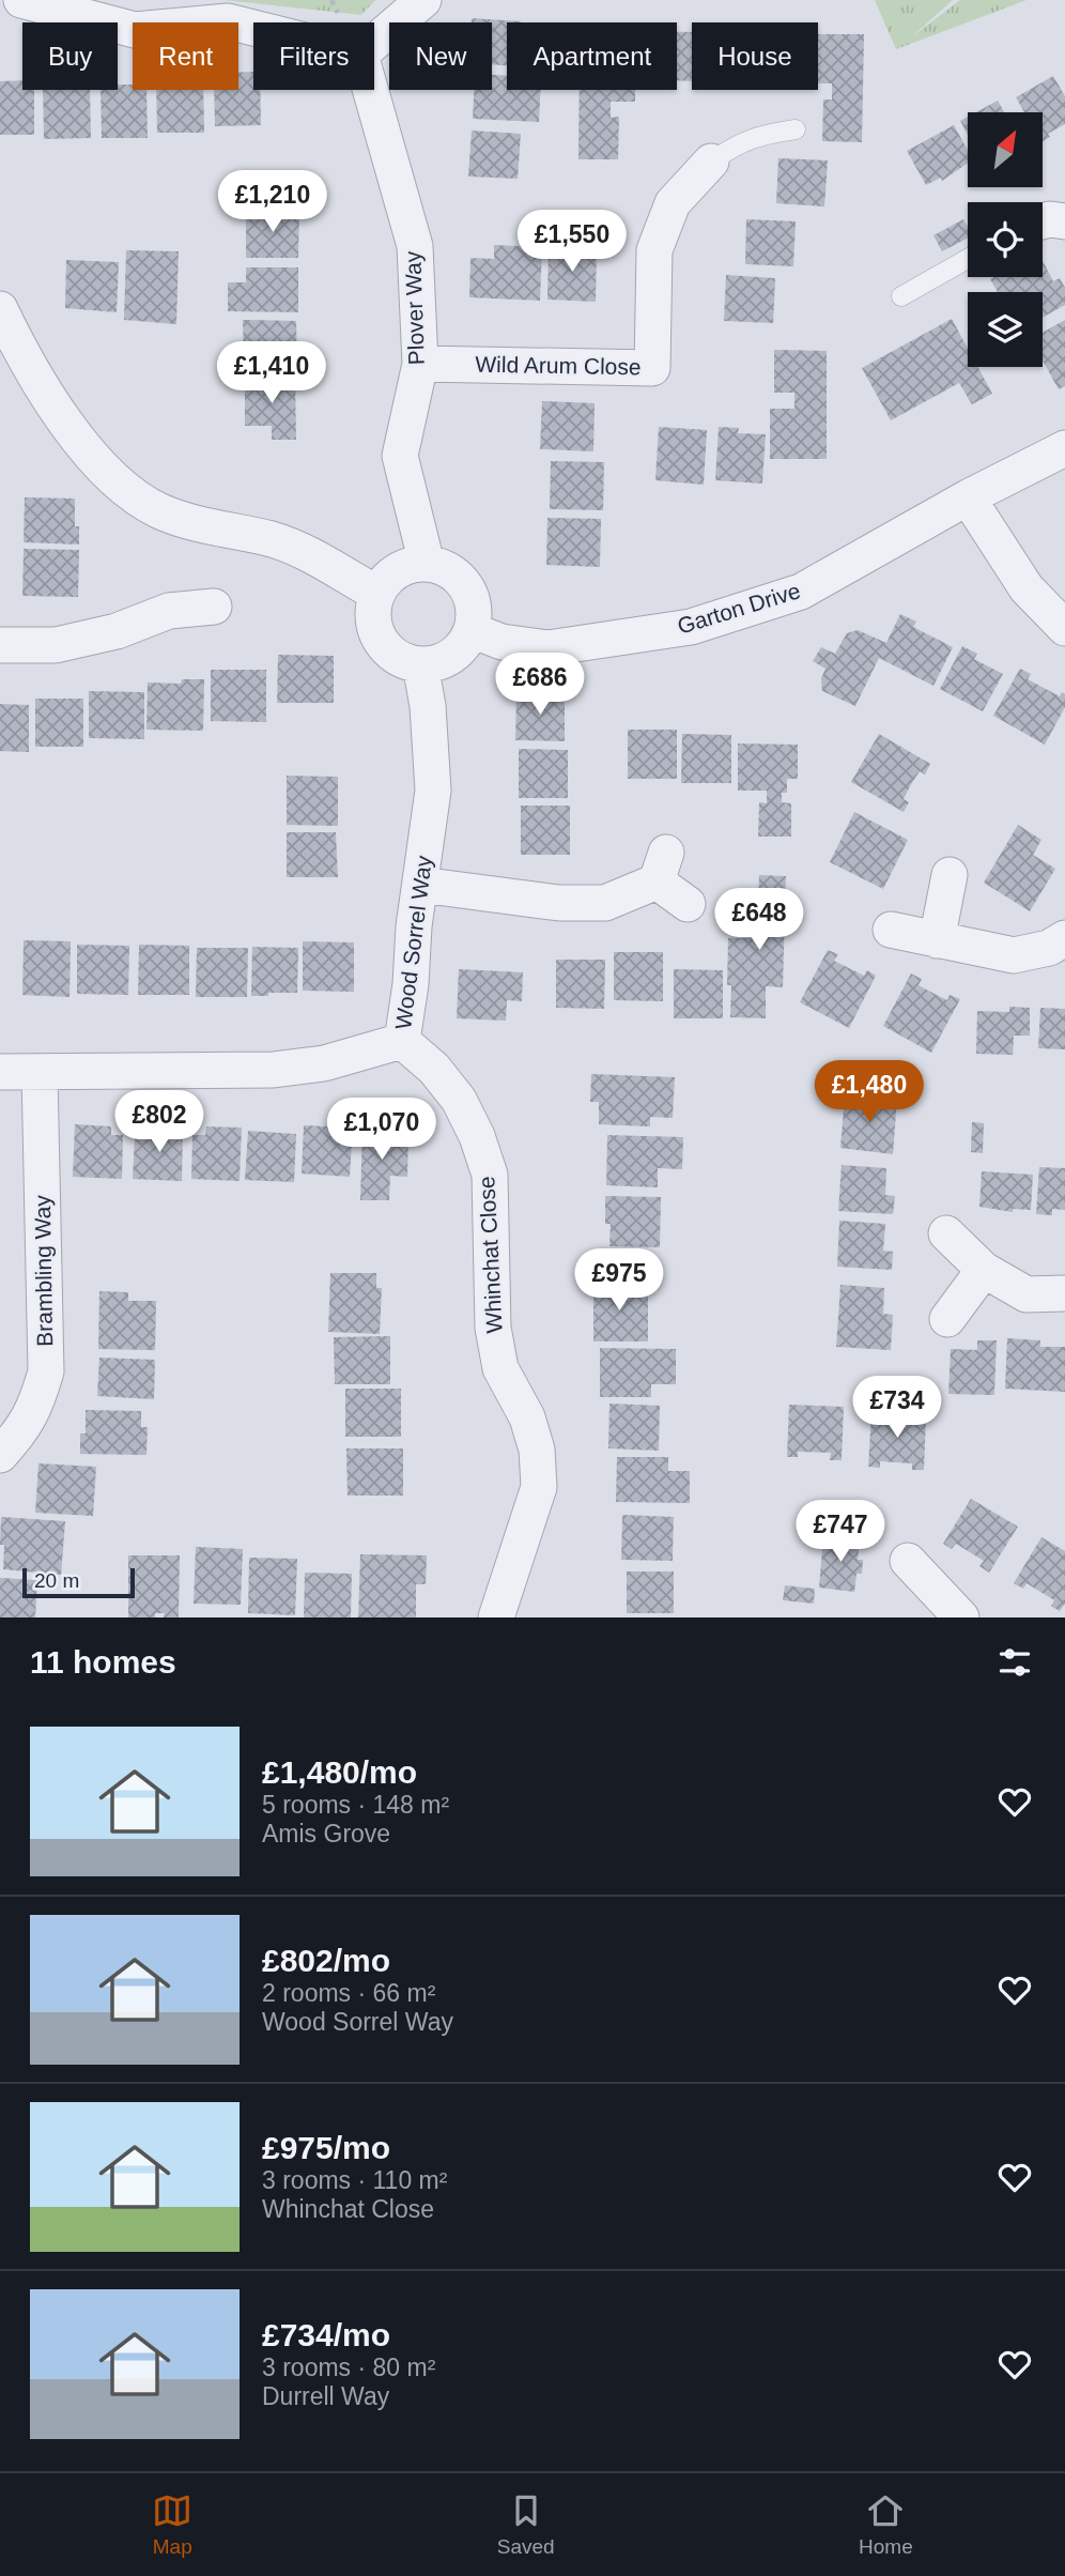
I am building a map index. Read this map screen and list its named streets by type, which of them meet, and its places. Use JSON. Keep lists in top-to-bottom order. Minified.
{"streets":{"street":["Plover Way","Wild Arum Close","Garton Drive","Wood Sorrel Way","Whinchat Close","Brambling Way"]},"crossings":[["Plover Way","Wild Arum Close"],["Plover Way","Garton Drive"],["Plover Way","Wood Sorrel Way"],["Garton Drive","Wood Sorrel Way"],["Wood Sorrel Way","Whinchat Close"],["Wood Sorrel Way","Brambling Way"]],"scale_bar":"20 m","north":"top right","page":{"chip":["Buy","Rent","Filters","New","Apartment","House"],"price":["£1,210","£1,550","£1,410","£686","£648","£1,480","£802","£1,070","£975","£734","£747"],"scale":"20 m","heading":"11 homes","list":[{"name":"£1,480/mo","note":"5 rooms · 148 m² · Amis Grove"},{"name":"£802/mo","note":"2 rooms · 66 m² · Wood Sorrel Way"},{"name":"£975/mo","note":"3 rooms · 110 m² · Whinchat Close"},{"name":"£734/mo","note":"3 rooms · 80 m² · Durrell Way"}],"tabs":["Map","Saved","Home"]}}
